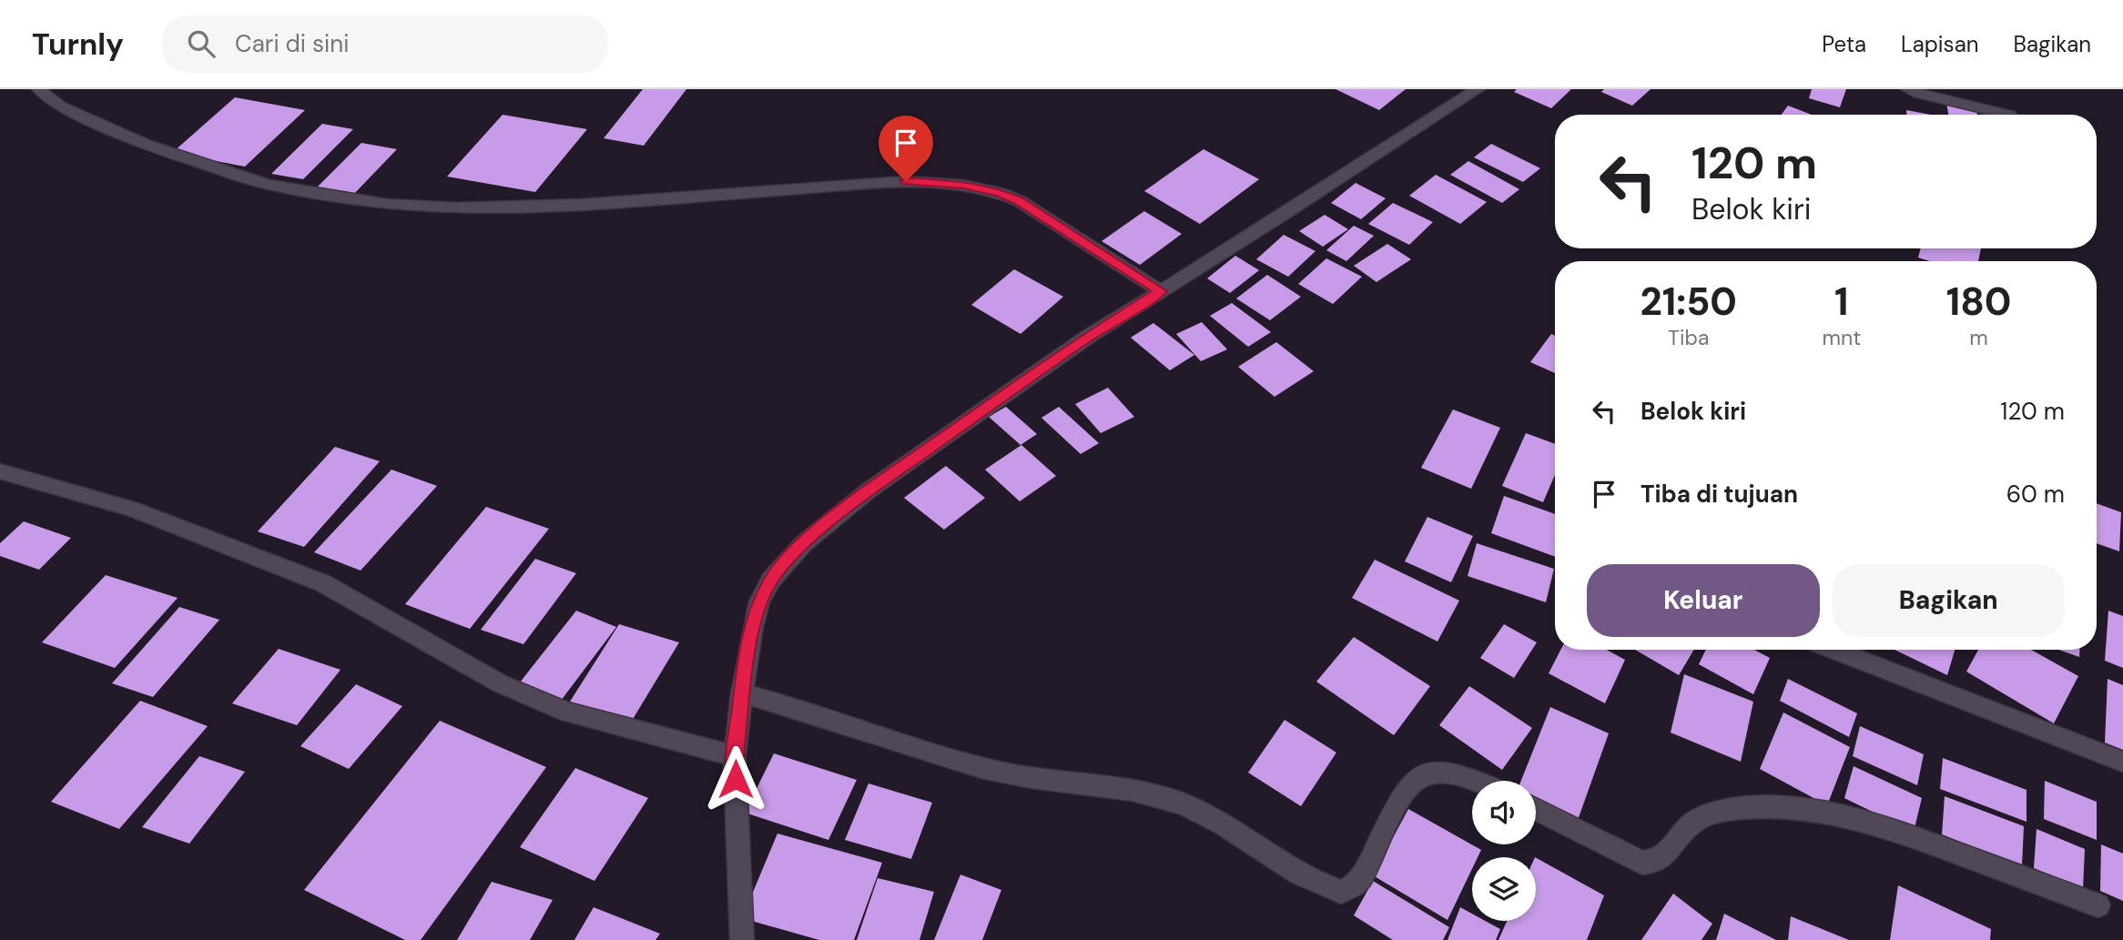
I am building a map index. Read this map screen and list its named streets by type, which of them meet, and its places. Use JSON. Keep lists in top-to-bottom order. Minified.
{"page":{"header":"Turnly","search":"Cari di sini","nav":["Peta","Lapisan","Bagikan"],"turn":["120 m","Belok kiri"],"eta":["21:50","Tiba","1","mnt","180","m"],"list":[{"name":"Belok kiri","value":"120 m"},{"name":"Tiba di tujuan","value":"60 m"}],"buttons":["Keluar","Bagikan"]}}
